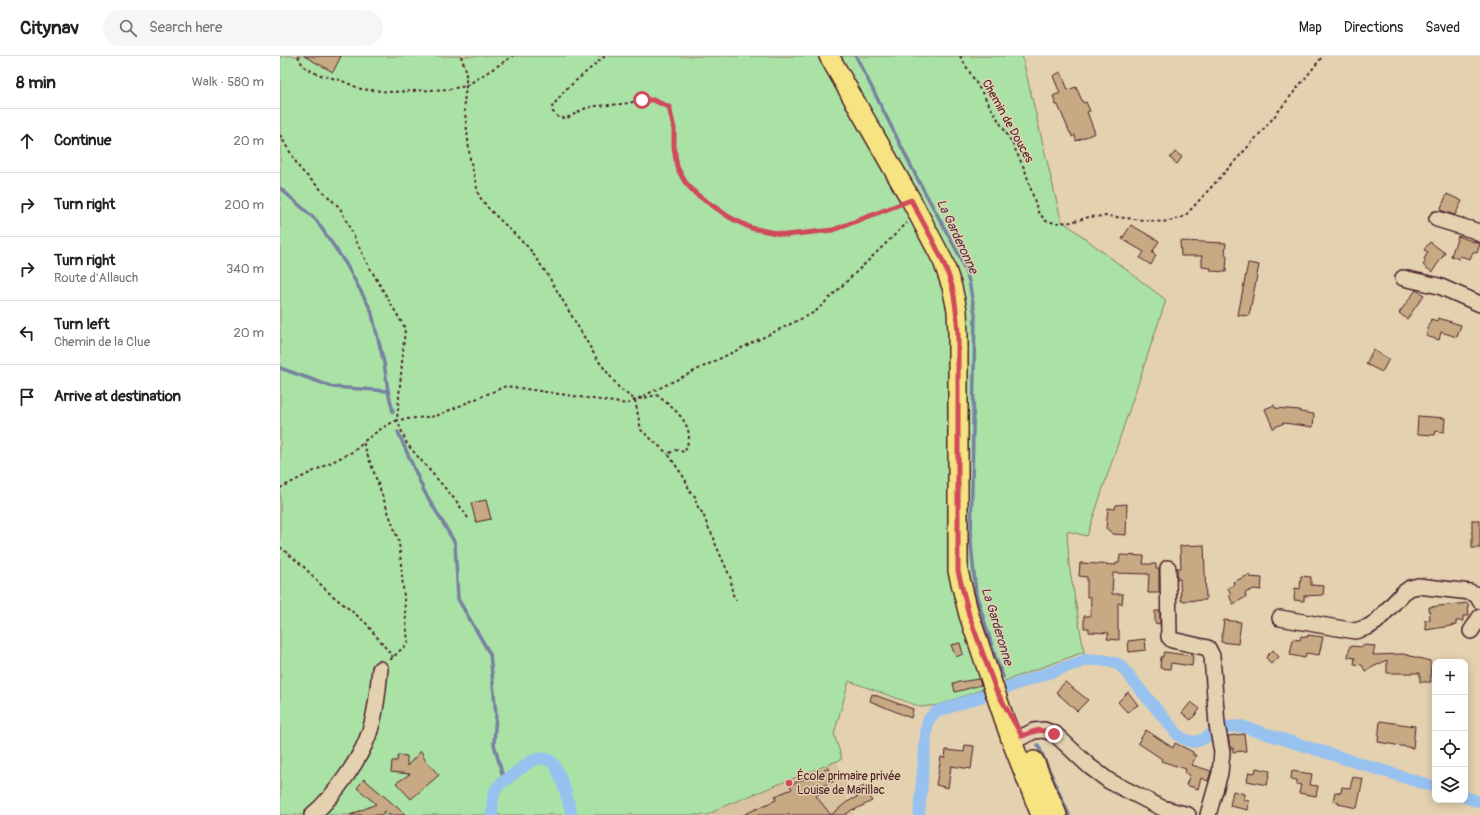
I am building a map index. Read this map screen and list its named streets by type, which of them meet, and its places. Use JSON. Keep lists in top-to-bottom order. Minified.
{"streets":{"path":["Chemin de Douces"]},"water":["La Garderonne"],"places":["École primaire privée Louise de Marillac"],"page":{"header":"Citynav","search":"Search here","nav":["Map","Directions","Saved"],"heading":["8 min","Walk · 580 m"],"list":[["Continue","20 m"],["Turn right","200 m"],["Turn right","Route d'Allauch","340 m"],["Turn left","Chemin de la Clue","20 m"],"Arrive at destination"],"map_buttons":["+","−"]}}
